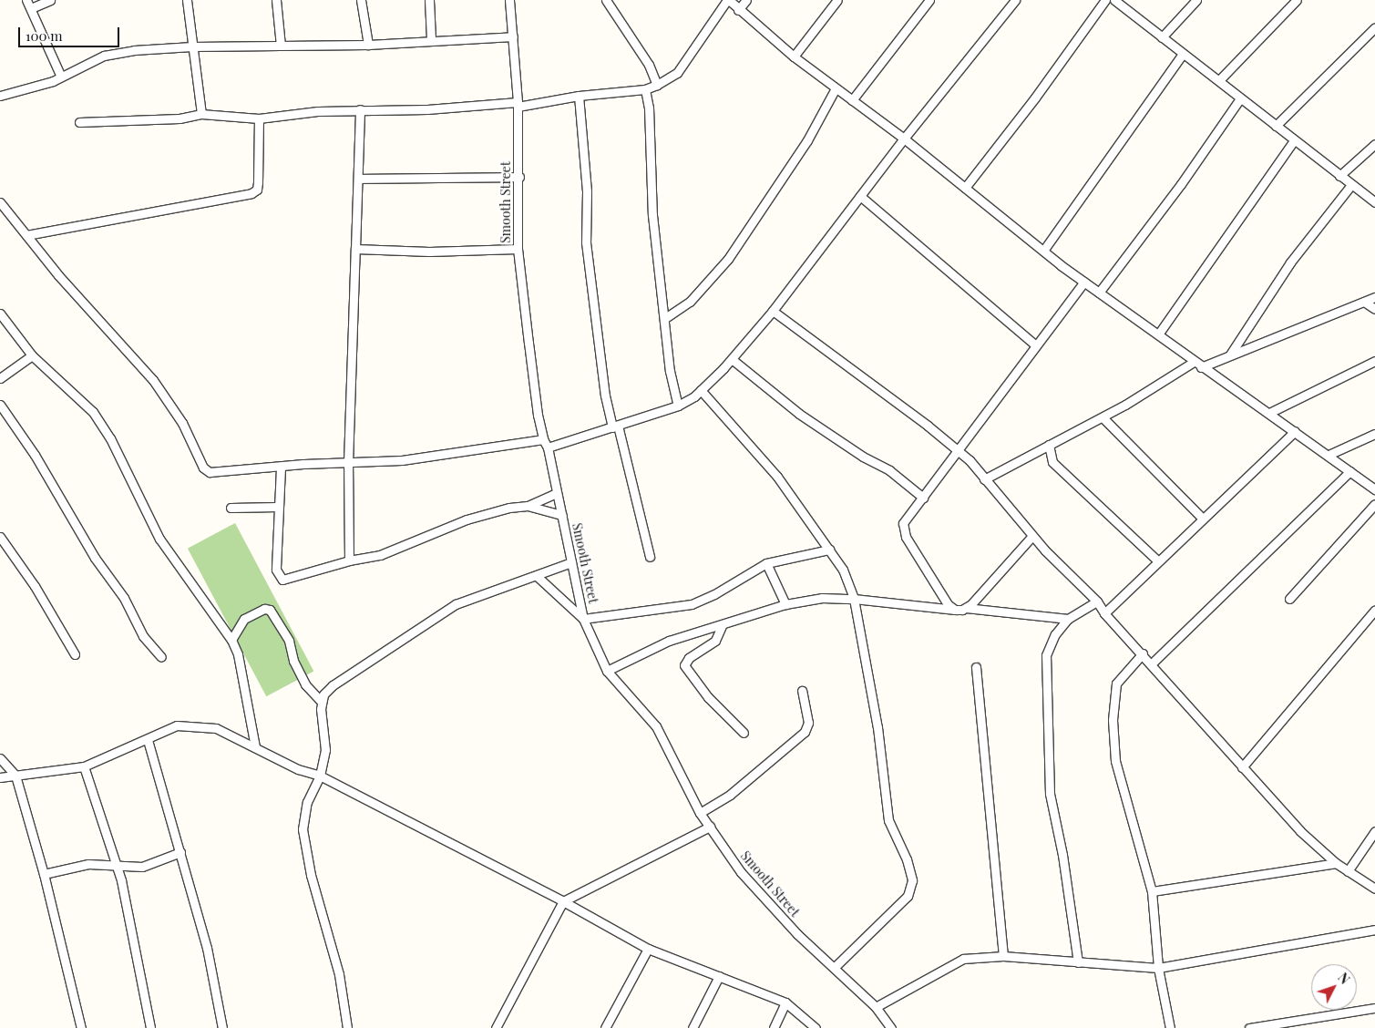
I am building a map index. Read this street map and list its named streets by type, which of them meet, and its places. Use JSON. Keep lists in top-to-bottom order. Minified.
{"streets":{"street":["Smooth Street"]},"scale_bar":"100 m","north":"top right"}
